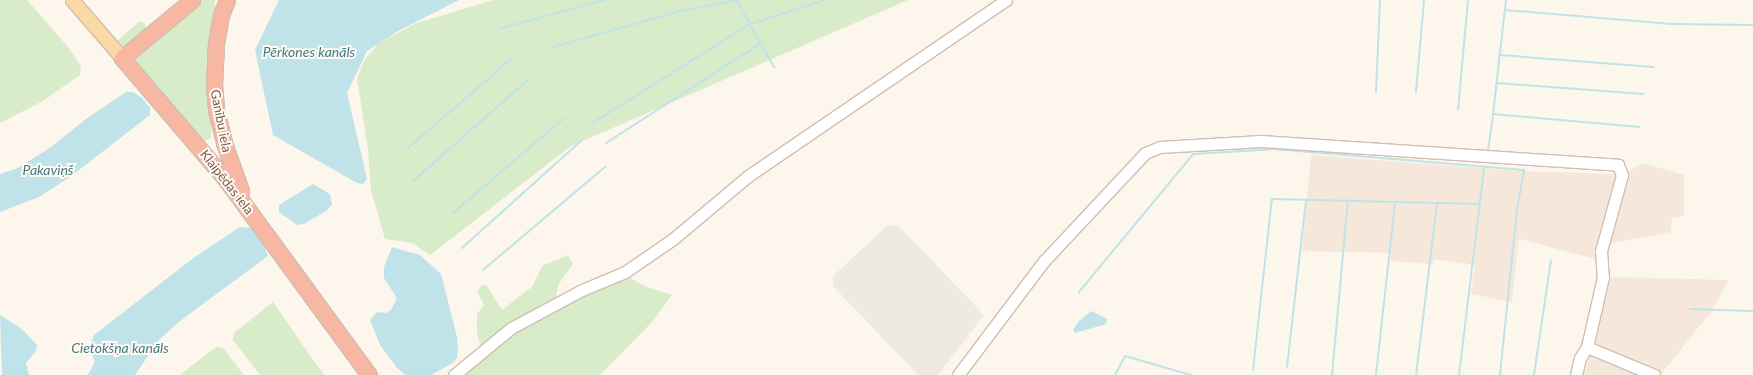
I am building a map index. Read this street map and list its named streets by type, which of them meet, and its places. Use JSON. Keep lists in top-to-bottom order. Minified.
{"streets":{"highway":["Ganību iela","Klaipēdas iela"]},"crossings":[["Ganību iela","Klaipēdas iela"]],"water":["Pērkones kanāls","Pakaviņš","Cietokšņa kanāls"]}
